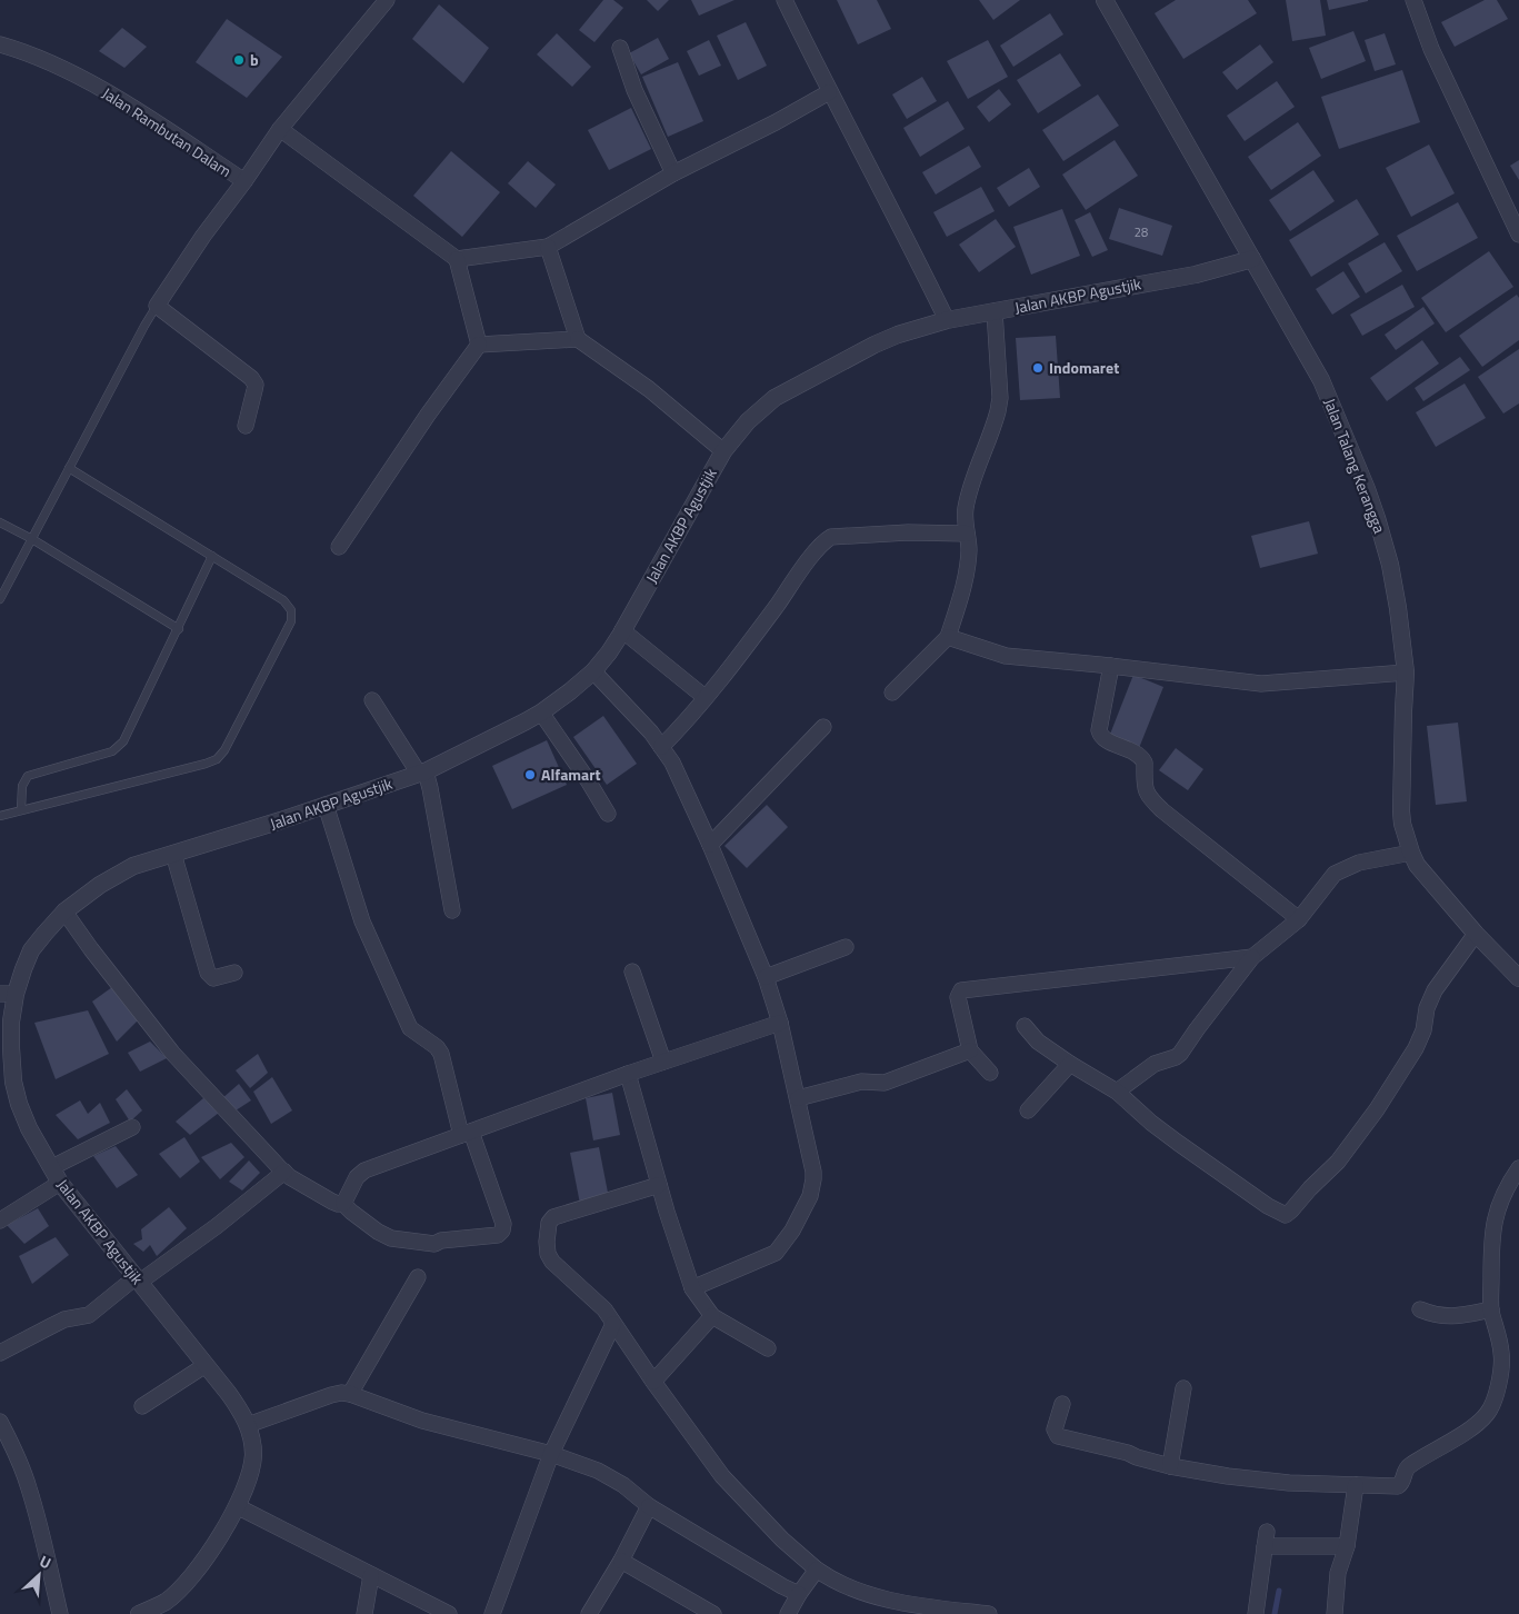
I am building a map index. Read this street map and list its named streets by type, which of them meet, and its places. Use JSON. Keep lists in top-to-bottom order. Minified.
{"streets":{"street":["Jalan Rambutan Dalam","Jalan AKBP Agustjik","Jalan Talang Kerangga"]},"crossings":[["Jalan AKBP Agustjik","Jalan Talang Kerangga"]],"places":["b","Indomaret","Alfamart"],"house_numbers":["28"],"north":"top right"}
